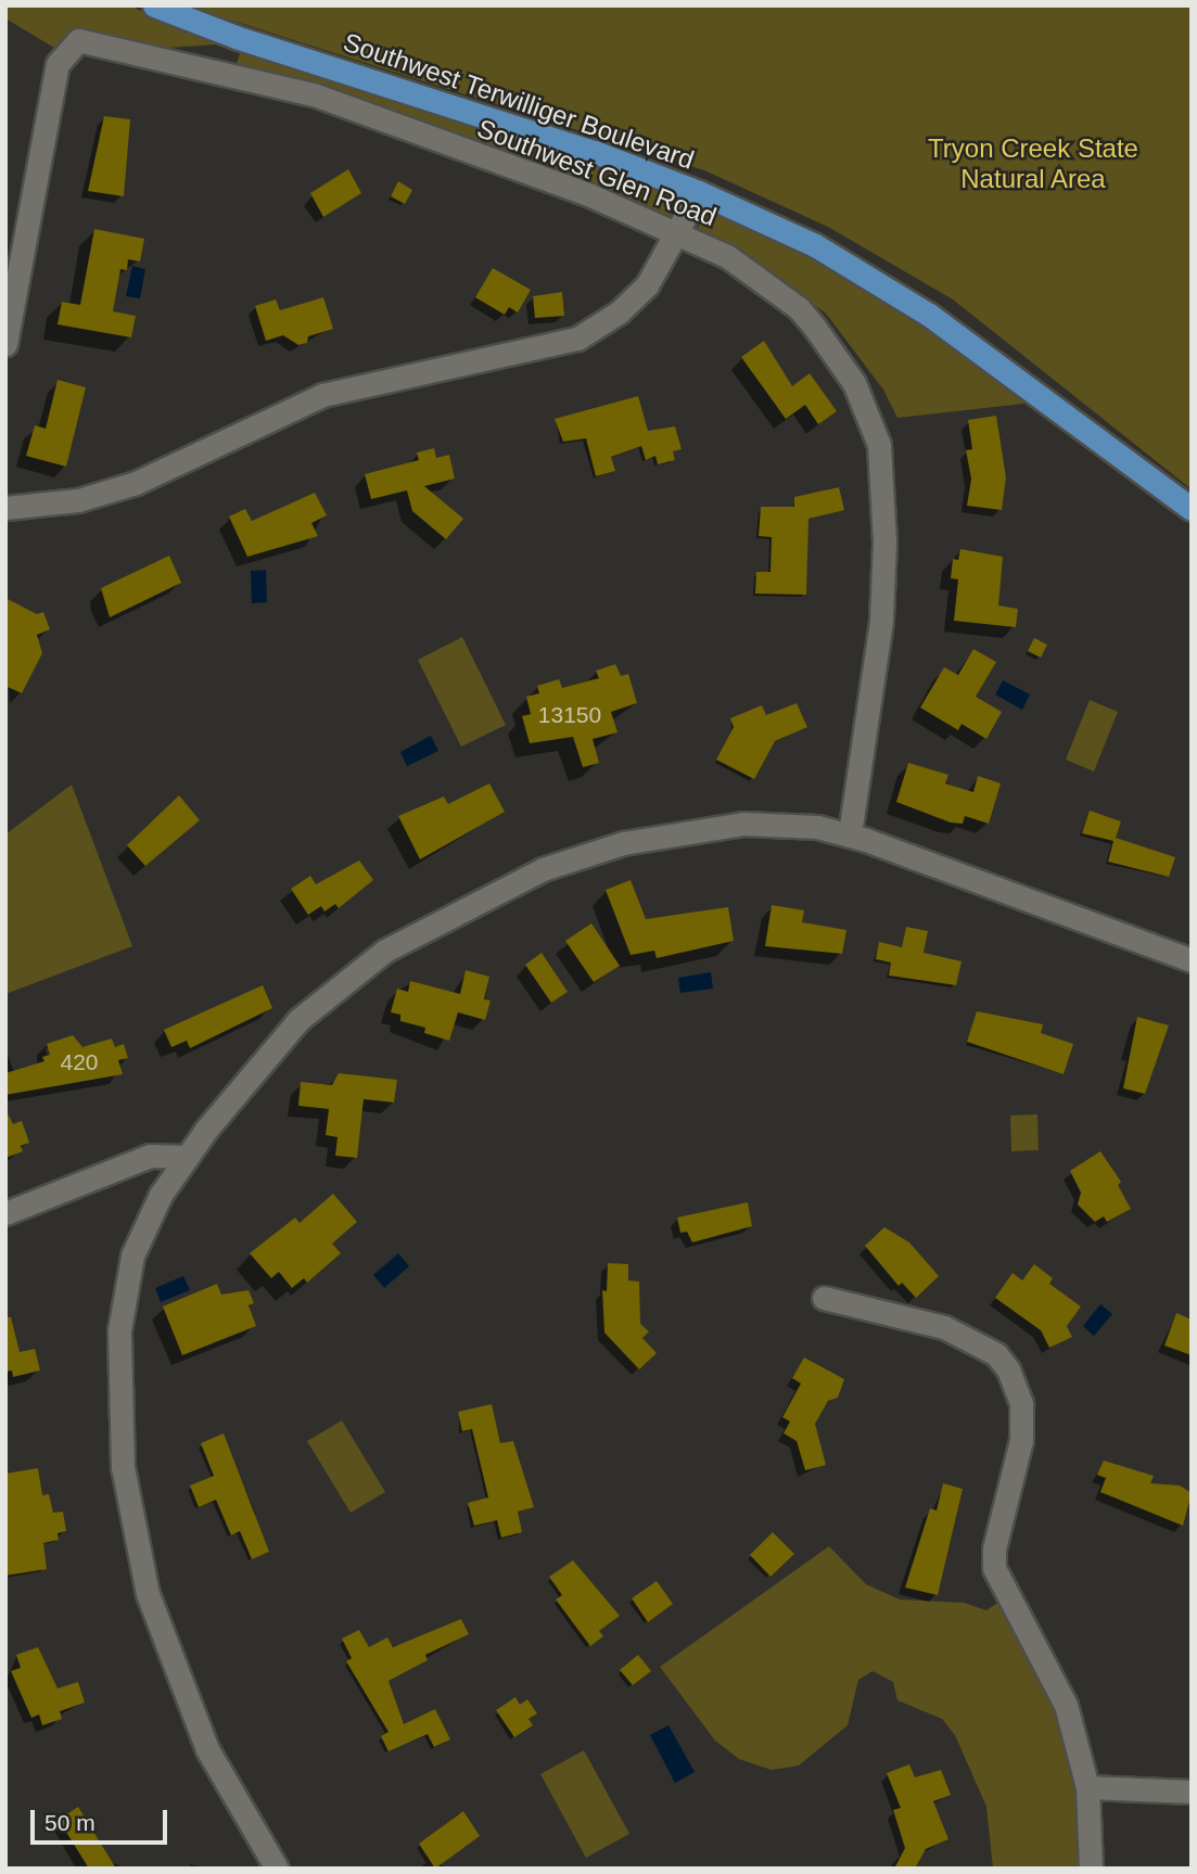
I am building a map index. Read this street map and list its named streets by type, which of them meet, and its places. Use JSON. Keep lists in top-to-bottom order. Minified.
{"streets":{"main road":["Southwest Terwilliger Boulevard"],"street":["Southwest Glen Road"]},"parks":["Tryon Creek State Natural Area"],"house_numbers":["13150","420"],"scale_bar":"50 m"}
